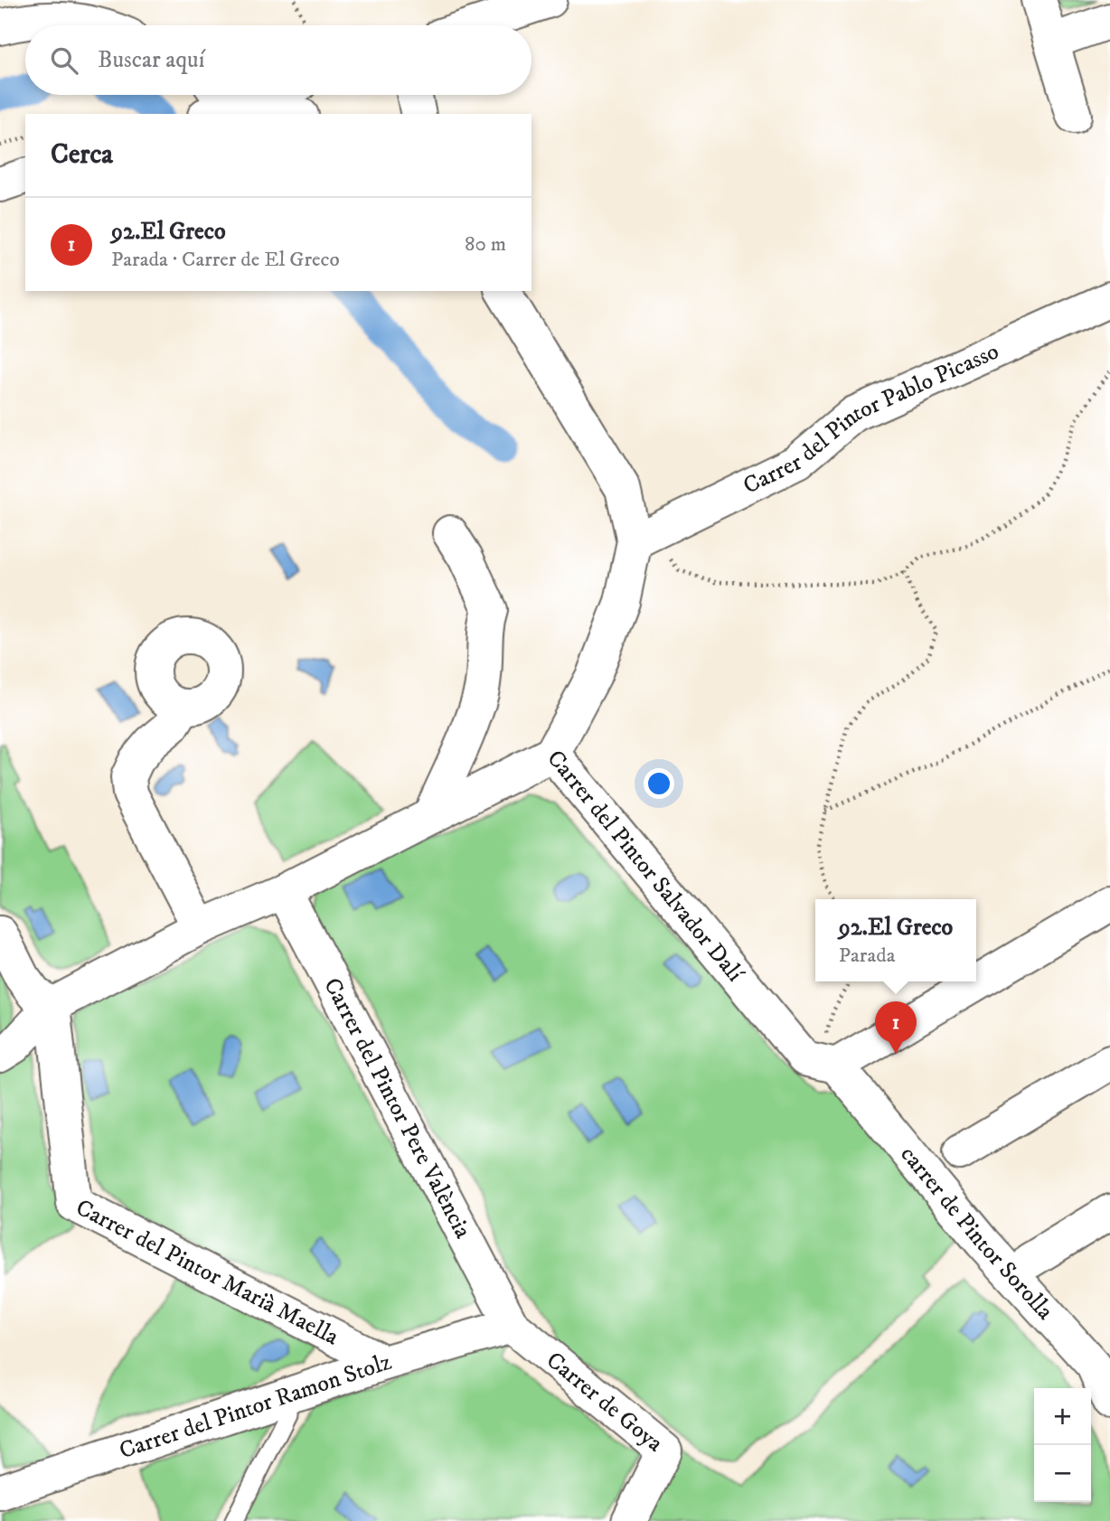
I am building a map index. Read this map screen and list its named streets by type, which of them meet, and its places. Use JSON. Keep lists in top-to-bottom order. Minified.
{"streets":{"street":["Carrer del Pintor Pablo Picasso","Carrer del Pintor Salvador Dalí","Carrer del Pintor Pere València","carrer de Pintor Sorolla","Carrer del Pintor Marià Maella","Carrer de Goya","Carrer del Pintor Ramon Stolz"]},"crossings":[["Carrer del Pintor Pablo Picasso","Carrer del Pintor Salvador Dalí"],["Carrer del Pintor Salvador Dalí","carrer de Pintor Sorolla"],["Carrer del Pintor Pere València","Carrer de Goya"],["Carrer del Pintor Pere València","Carrer del Pintor Ramon Stolz"],["Carrer del Pintor Marià Maella","Carrer del Pintor Ramon Stolz"],["Carrer de Goya","Carrer del Pintor Ramon Stolz"]],"page":{"search":"Buscar aquí","heading":"Cerca","list":[{"mark":"1","name":"92.El Greco","note":"Parada · Carrer de El Greco","value":"80 m"}],"popup":["92.El Greco","Parada"],"pins":"1","map_buttons":["+","−"]}}
